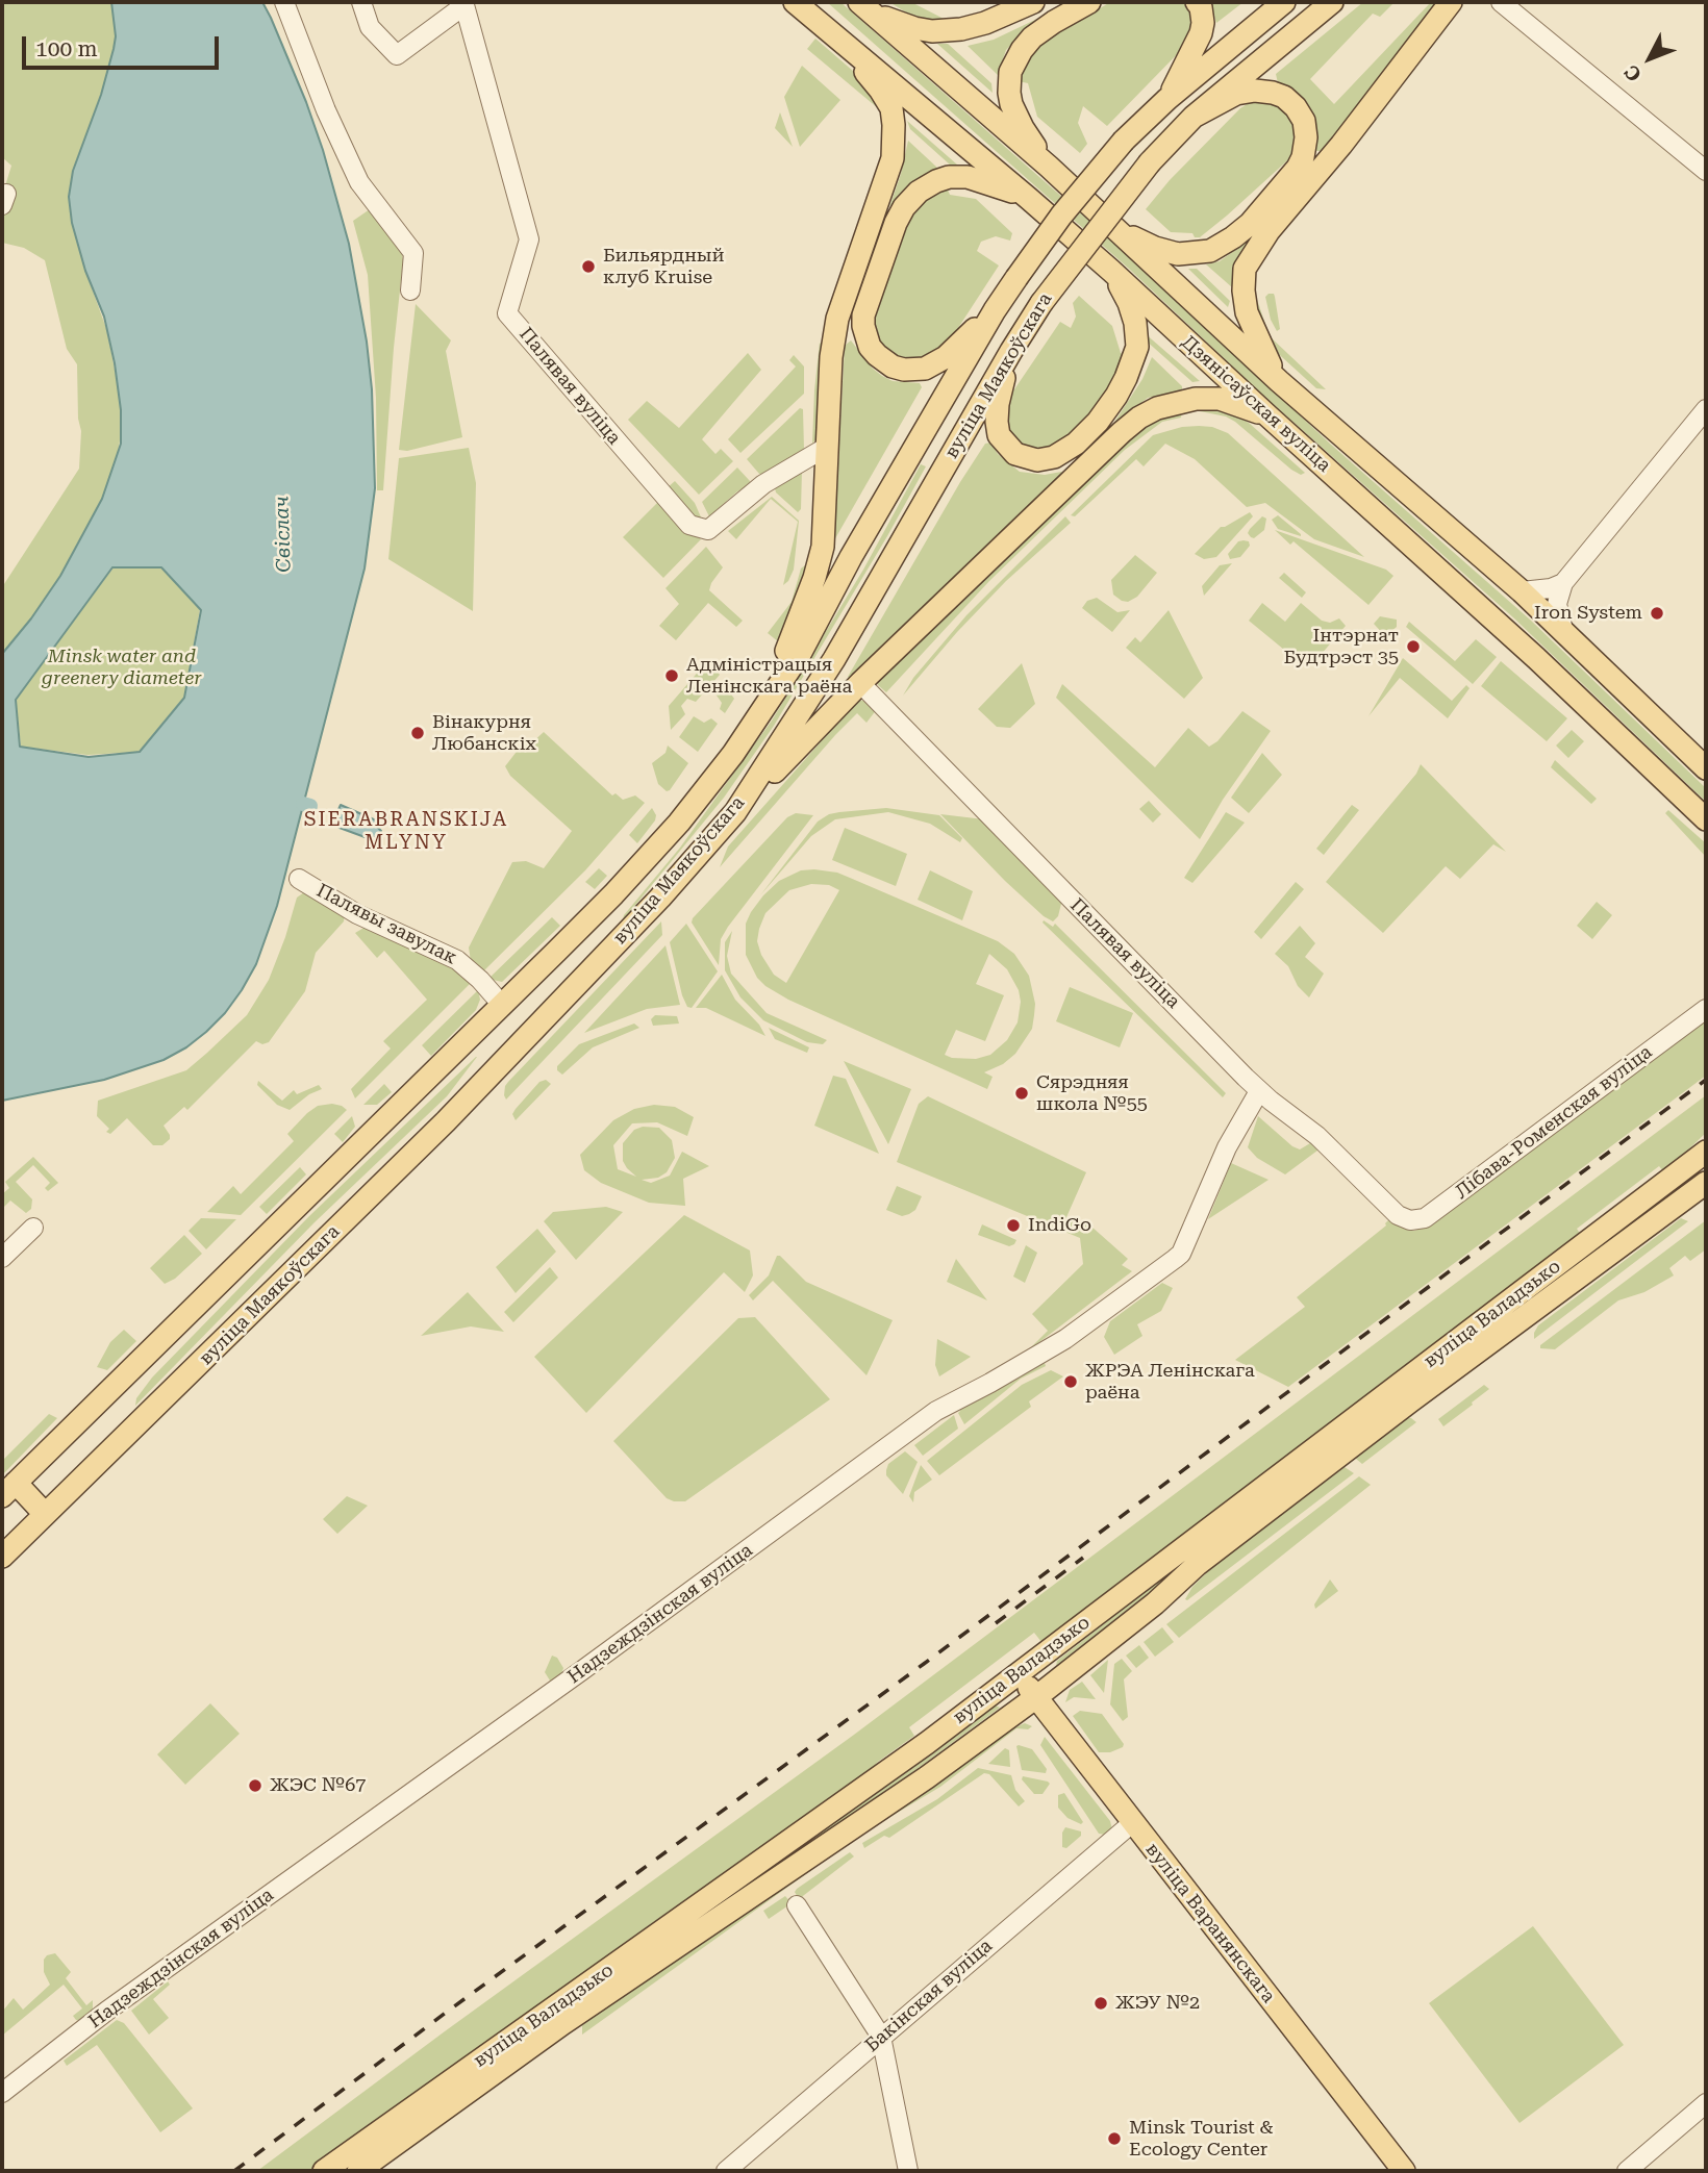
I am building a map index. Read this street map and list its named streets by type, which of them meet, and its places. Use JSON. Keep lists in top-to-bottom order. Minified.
{"streets":{"main road":["вуліца Маякоўскага","Дзянісаўская вуліца","вуліца Валадзько","вуліца Варанянскага"],"street":["Палявая вуліца","Палявы завулак","Лібава-Роменская вуліца","Надзеждзінская вуліца","Бакінская вуліца"]},"crossings":[["вуліца Маякоўскага","Палявы завулак"],["Палявая вуліца","Лібава-Роменская вуліца"],["Палявая вуліца","Надзеждзінская вуліца"],["вуліца Валадзько","вуліца Варанянскага"],["вуліца Варанянскага","Бакінская вуліца"]],"districts":["SIERABRANSKIJA MLYNY"],"water":["Свіслач"],"parks":["Minsk water and greenery diameter"],"places":["Бильярдный клуб Kruise","Iron System","Інтэрнат Будтрэст 35","Адміністрацыя Ленінскага раёна","Вінакурня Любанскіх","Сярэдняя школа №55","IndiGo","ЖРЭА Ленінскага раёна","ЖЭС №67","ЖЭУ №2","Minsk Tourist & Ecology Center"],"scale_bar":"100 m","north":"bottom left"}
